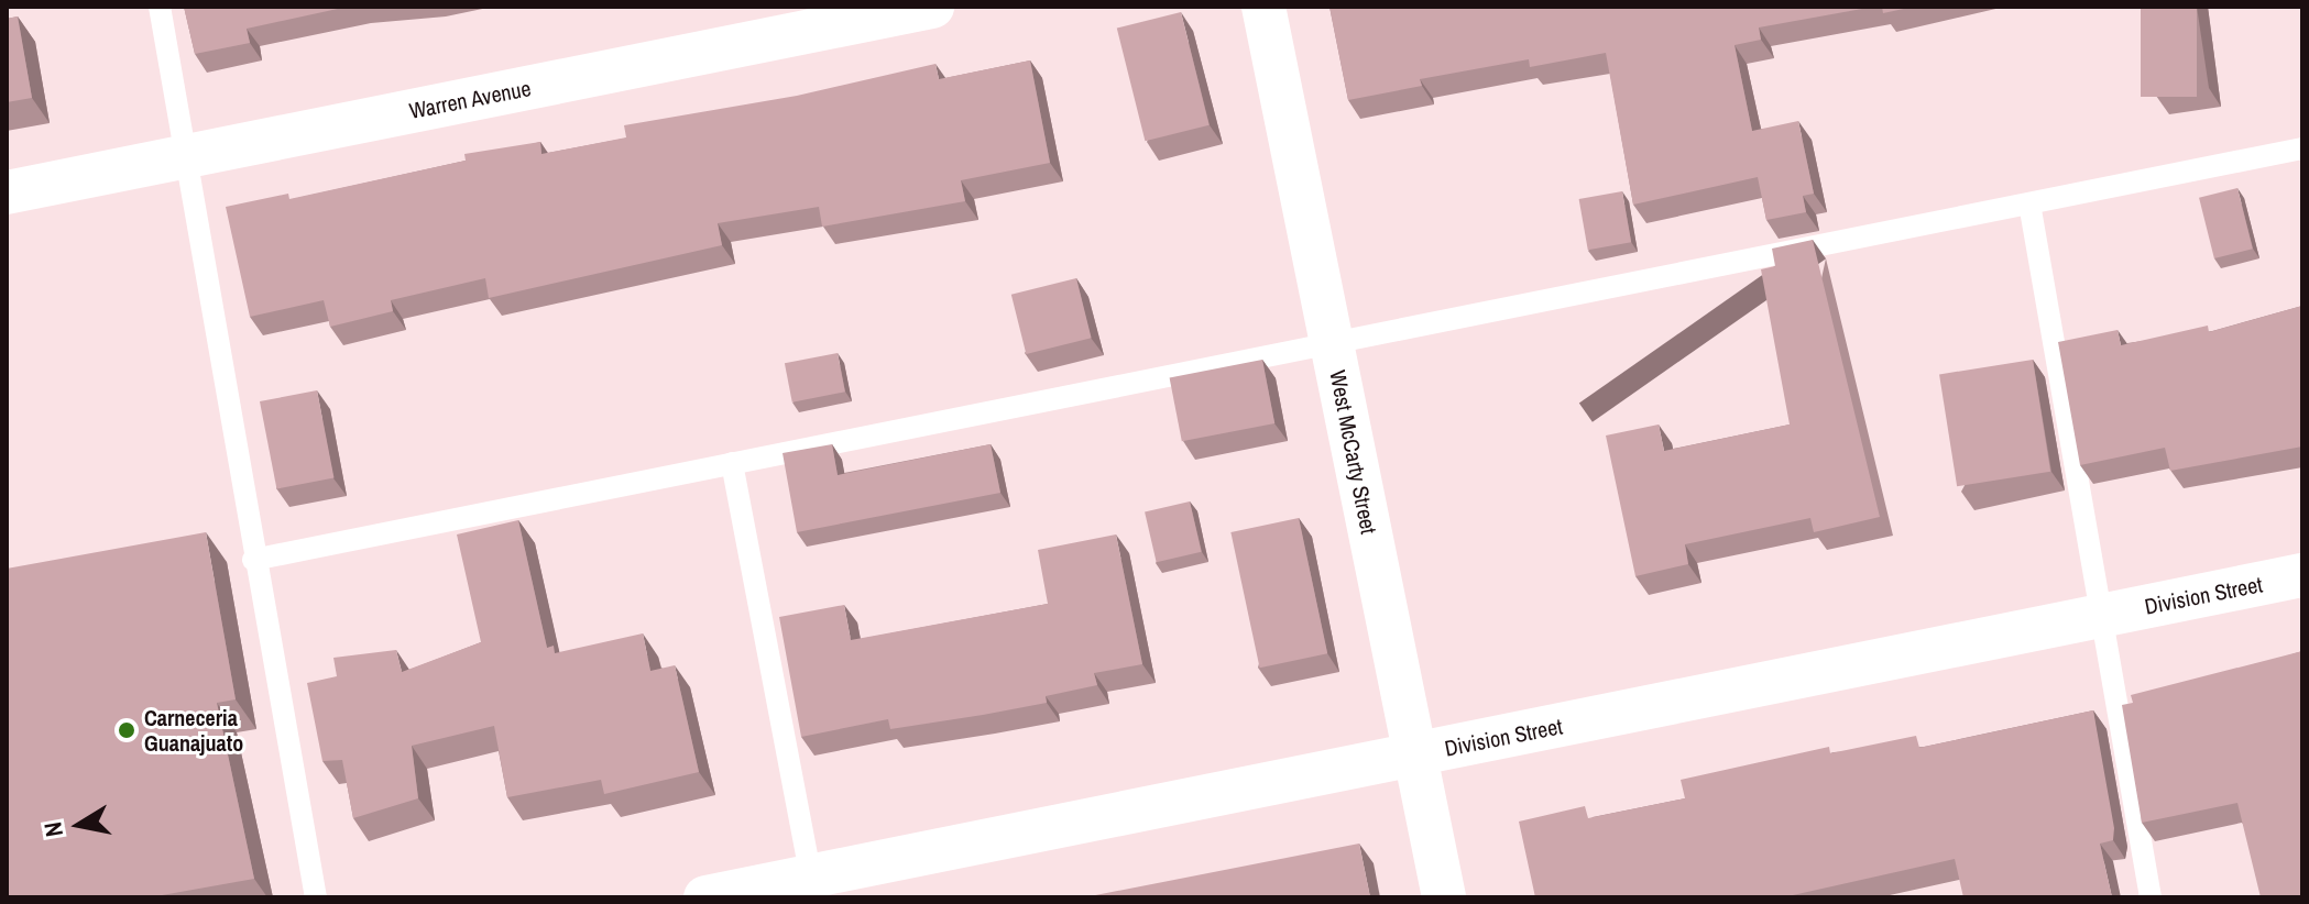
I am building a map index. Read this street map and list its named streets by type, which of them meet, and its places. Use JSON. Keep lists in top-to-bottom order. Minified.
{"streets":{"street":["Warren Avenue","West McCarty Street","Division Street"]},"crossings":[["West McCarty Street","Division Street"]],"places":["Carneceria Guanajuato"],"north":"left"}
